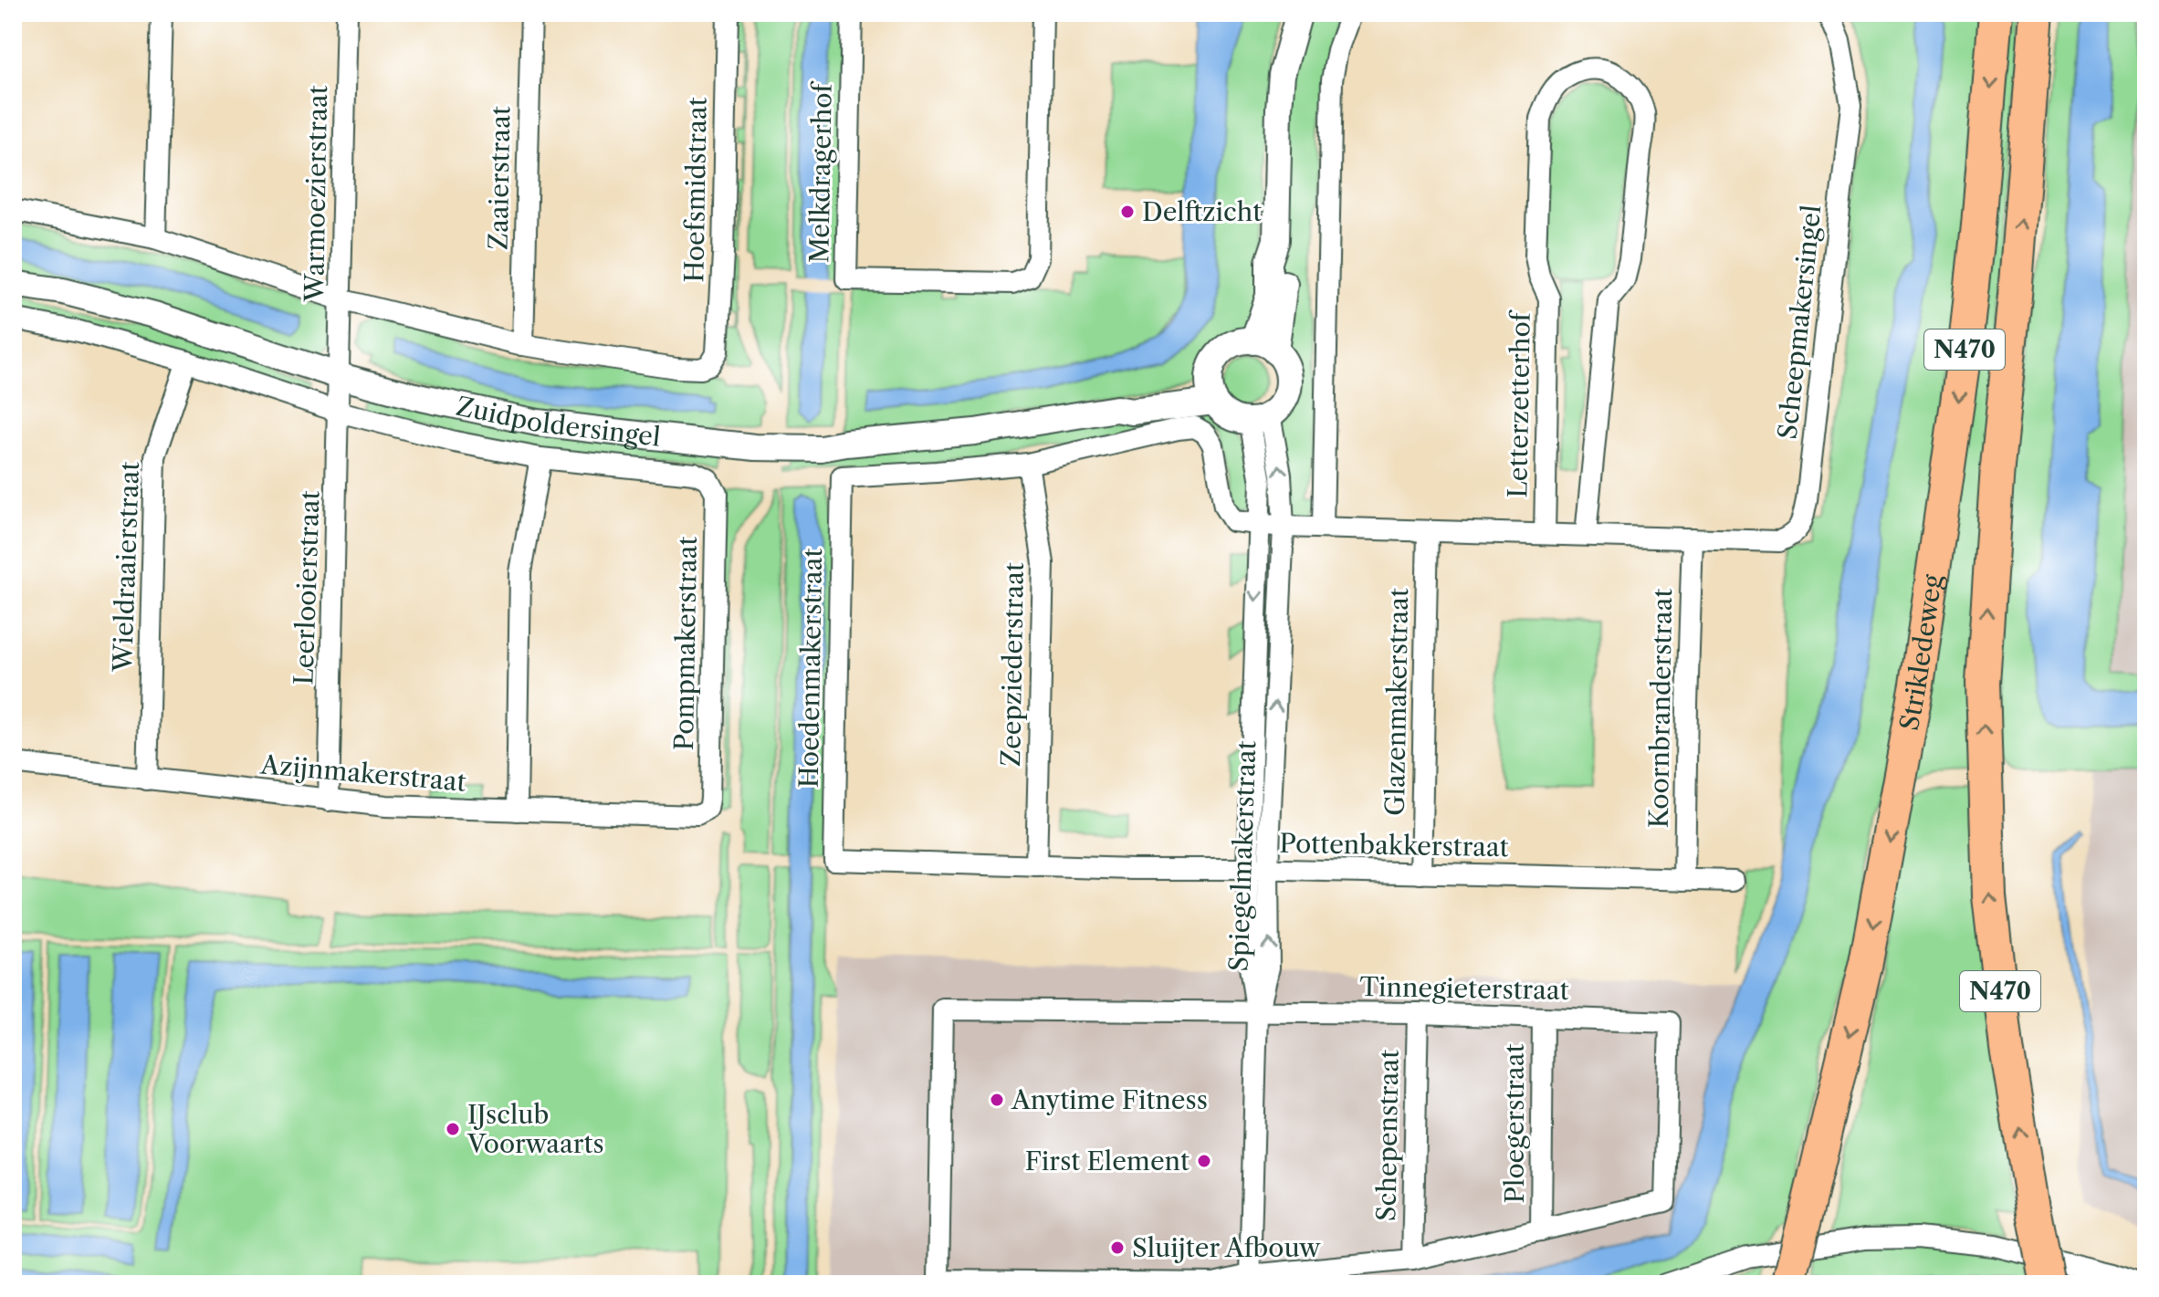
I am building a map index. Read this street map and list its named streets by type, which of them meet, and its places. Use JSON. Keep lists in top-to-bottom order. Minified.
{"streets":{"main road":["N470","Strikledeweg"],"street":["Melkdragerhof","Zaaierstraat","Hoefsmidstraat","Warmoezierstraat","Scheepmakersingel","Letterzetterhof","Zuidpoldersingel","Wieldraaierstraat","Leerlooierstraat","Pompmakerstraat","Zeepziederstraat","Hoedenmakerstraat","Glazenmakerstraat","Koornbranderstraat","Azijnmakerstraat","Pottenbakkerstraat","Spiegelmakerstraat","Tinnegieterstraat","Ploegerstraat","Schepenstraat"]},"crossings":[["Zaaierstraat","Hoefsmidstraat"],["Warmoezierstraat","Zuidpoldersingel"],["Warmoezierstraat","Leerlooierstraat"],["Scheepmakersingel","Letterzetterhof"],["Scheepmakersingel","Glazenmakerstraat"],["Scheepmakersingel","Koornbranderstraat"],["Scheepmakersingel","Spiegelmakerstraat"],["Zuidpoldersingel","Wieldraaierstraat"],["Zuidpoldersingel","Leerlooierstraat"],["Zuidpoldersingel","Pompmakerstraat"],["Zuidpoldersingel","Spiegelmakerstraat"],["Wieldraaierstraat","Azijnmakerstraat"],["Leerlooierstraat","Azijnmakerstraat"],["Pompmakerstraat","Azijnmakerstraat"],["Zeepziederstraat","Hoedenmakerstraat"],["Zeepziederstraat","Pottenbakkerstraat"],["Hoedenmakerstraat","Pottenbakkerstraat"],["Glazenmakerstraat","Pottenbakkerstraat"],["Koornbranderstraat","Pottenbakkerstraat"],["Pottenbakkerstraat","Spiegelmakerstraat"],["Spiegelmakerstraat","Tinnegieterstraat"],["Tinnegieterstraat","Ploegerstraat"],["Tinnegieterstraat","Schepenstraat"]],"places":["Delftzicht","Anytime Fitness","IJsclub Voorwaarts","First Element","Sluijter Afbouw"]}
